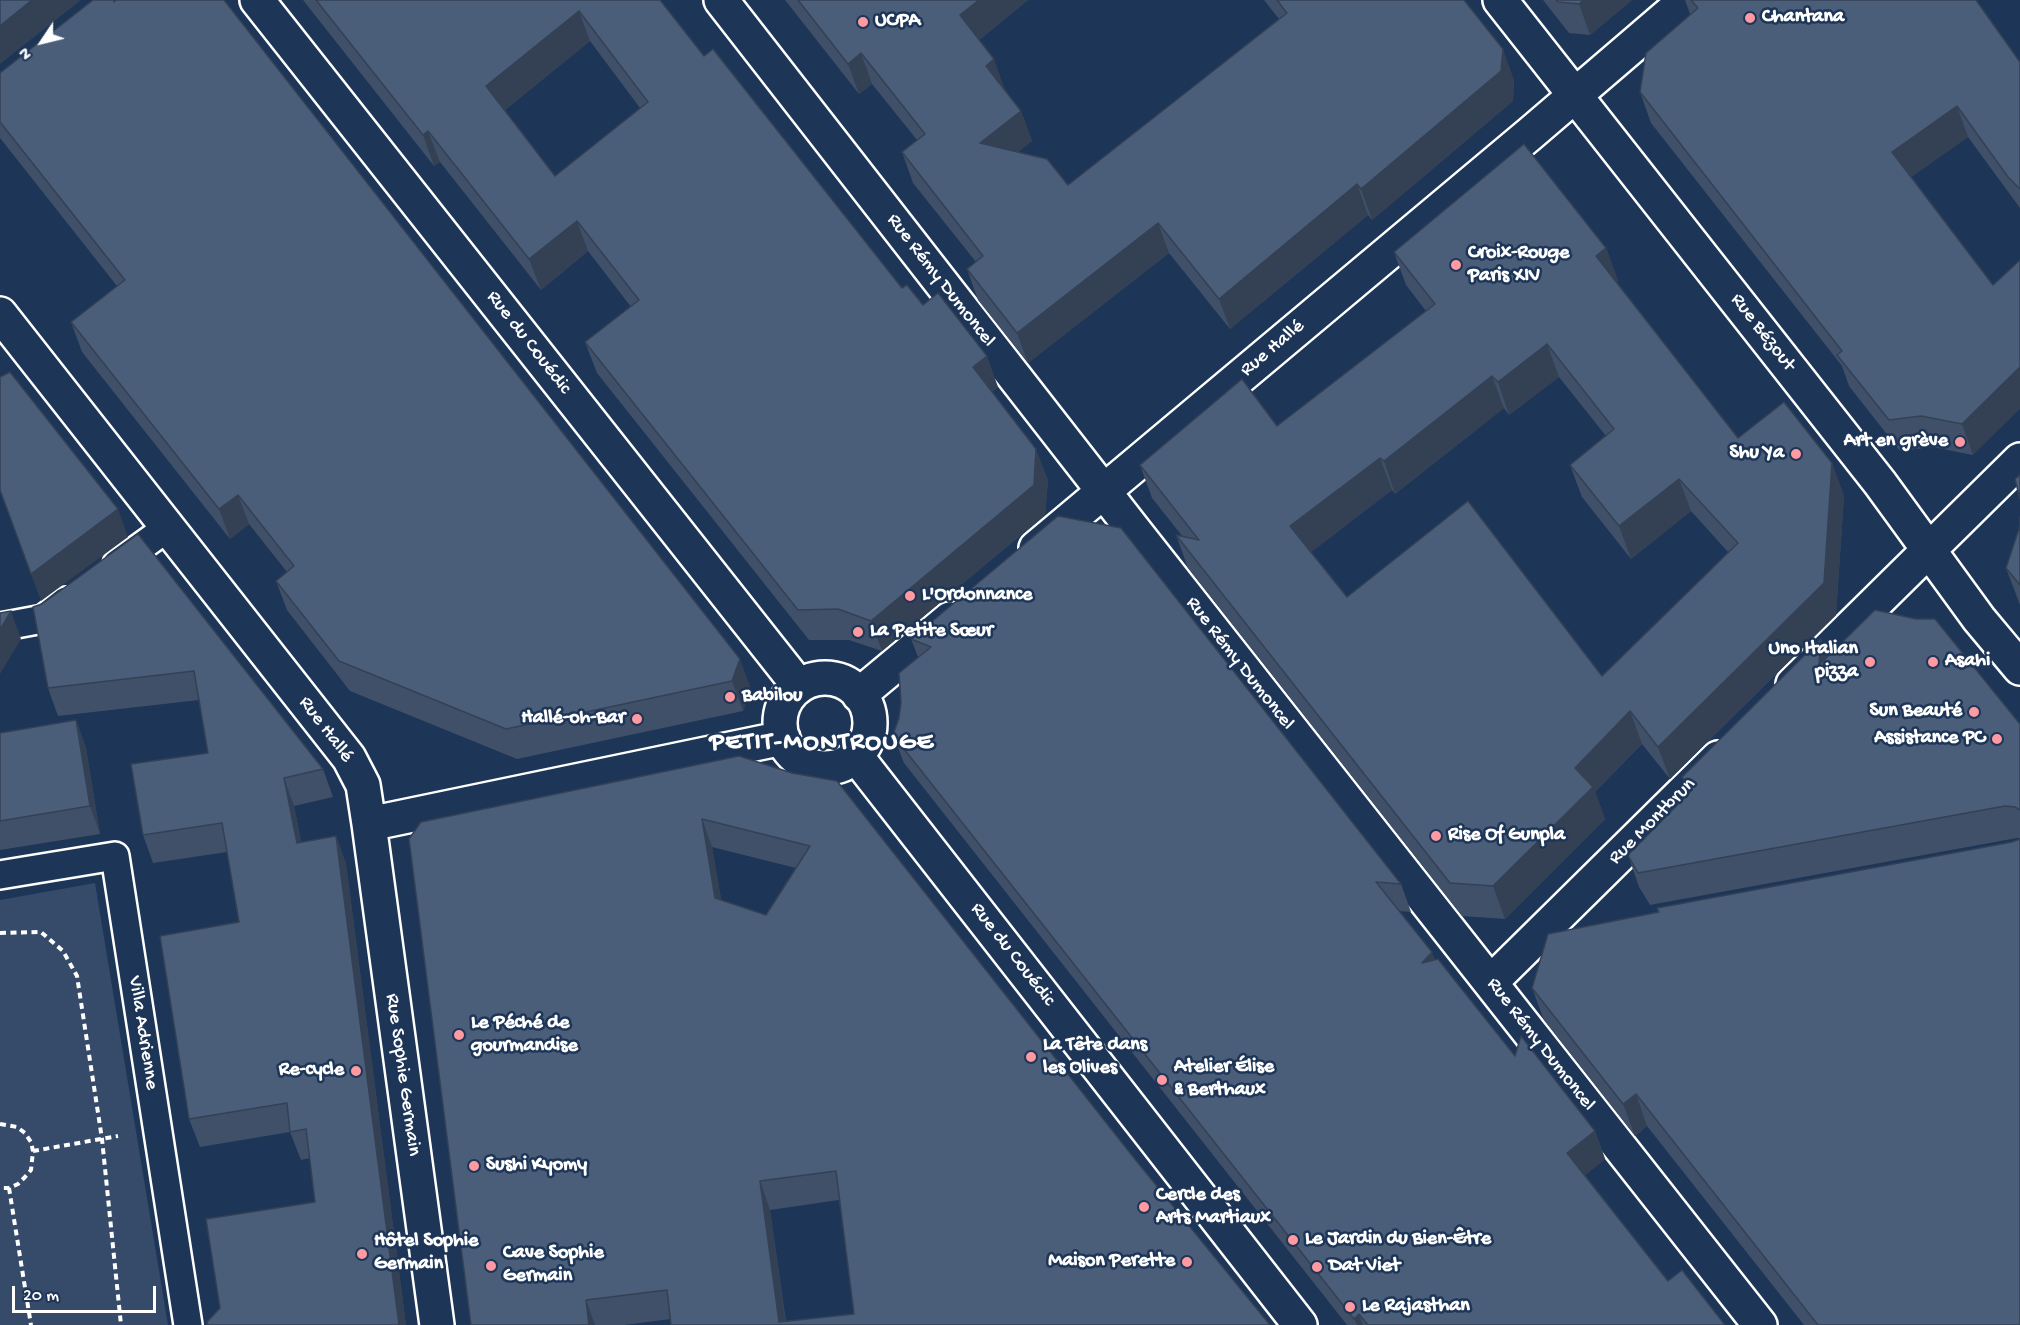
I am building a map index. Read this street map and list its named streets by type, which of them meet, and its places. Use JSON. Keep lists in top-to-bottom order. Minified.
{"streets":{"street":["Rue Rémy Dumoncel","Rue Bézout","Rue du Couédic","Rue Hallé","Rue Montbrun","Rue Sophie Germain"],"lane":["Villa Adrienne"]},"crossings":[["Rue Rémy Dumoncel","Rue Hallé"],["Rue Rémy Dumoncel","Rue Montbrun"],["Rue Bézout","Rue Hallé"],["Rue Hallé","Rue Sophie Germain"]],"districts":["PETIT-MONTROUGE"],"places":["Chantana","UCPA","Croix-Rouge Paris XIV","Art en grève","Shu Ya","L'Ordonnance","La Petite Sœur","Uno Italian pizza","Asahi","Babilou","Sun Beauté","Hallé-oh-Bar","Assistance PC","Rise Of Gunpla","Le Péché de gourmandise","La Tête dans les Olives","Re-cycle","Atelier Élise & Berthaux","Sushi Kyomy","Cercle des Arts Martiaux","Le Jardin du Bien-Être","Hôtel Sophie Germain","Maison Perette","Cave Sophie Germain","Dat Viet","Le Rajasthan"],"scale_bar":"20 m","north":"bottom left"}
